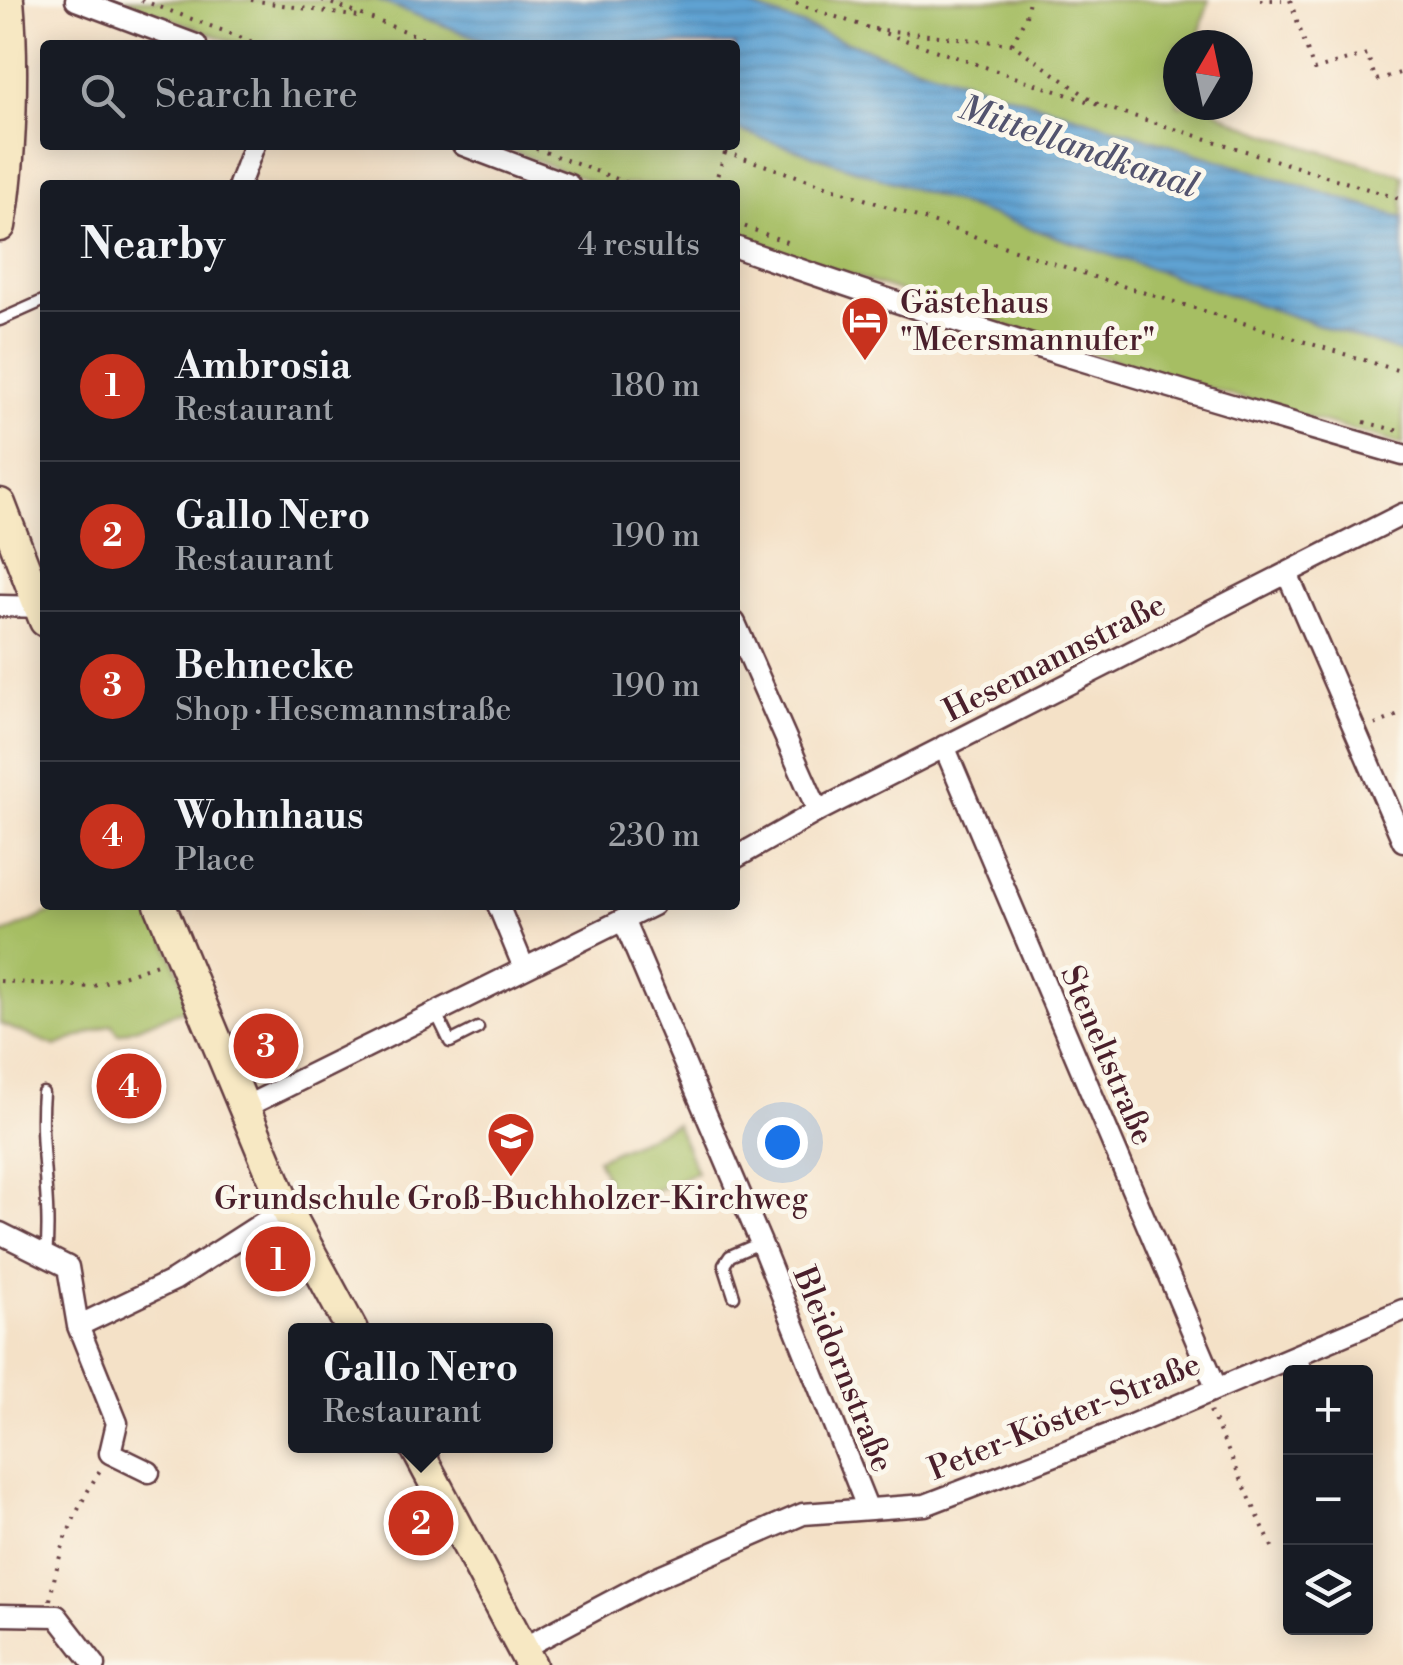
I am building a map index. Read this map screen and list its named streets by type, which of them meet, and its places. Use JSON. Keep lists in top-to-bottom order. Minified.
{"streets":{"street":["Hesemannstraße","Steneltstraße","Bleidornstraße","Peter-Köster-Straße"]},"crossings":[["Hesemannstraße","Steneltstraße"],["Steneltstraße","Peter-Köster-Straße"],["Bleidornstraße","Peter-Köster-Straße"]],"water":["Mittellandkanal"],"places":{"hotel":["Gästehaus \"Meersmannufer\""],"school or university":["Grundschule Groß-Buchholzer-Kirchweg"]},"north":"top","page":{"search":"Search here","heading":["Nearby","4 results"],"list":[{"mark":"1","name":"Ambrosia","note":"Restaurant","value":"180 m"},{"mark":"2","name":"Gallo Nero","note":"Restaurant","value":"190 m"},{"mark":"3","name":"Behnecke","note":"Shop · Hesemannstraße","value":"190 m"},{"mark":"4","name":"Wohnhaus","note":"Place","value":"230 m"}],"pins":["3","4","1","2"],"popup":["Gallo Nero","Restaurant"],"map_buttons":["+","−"]}}
